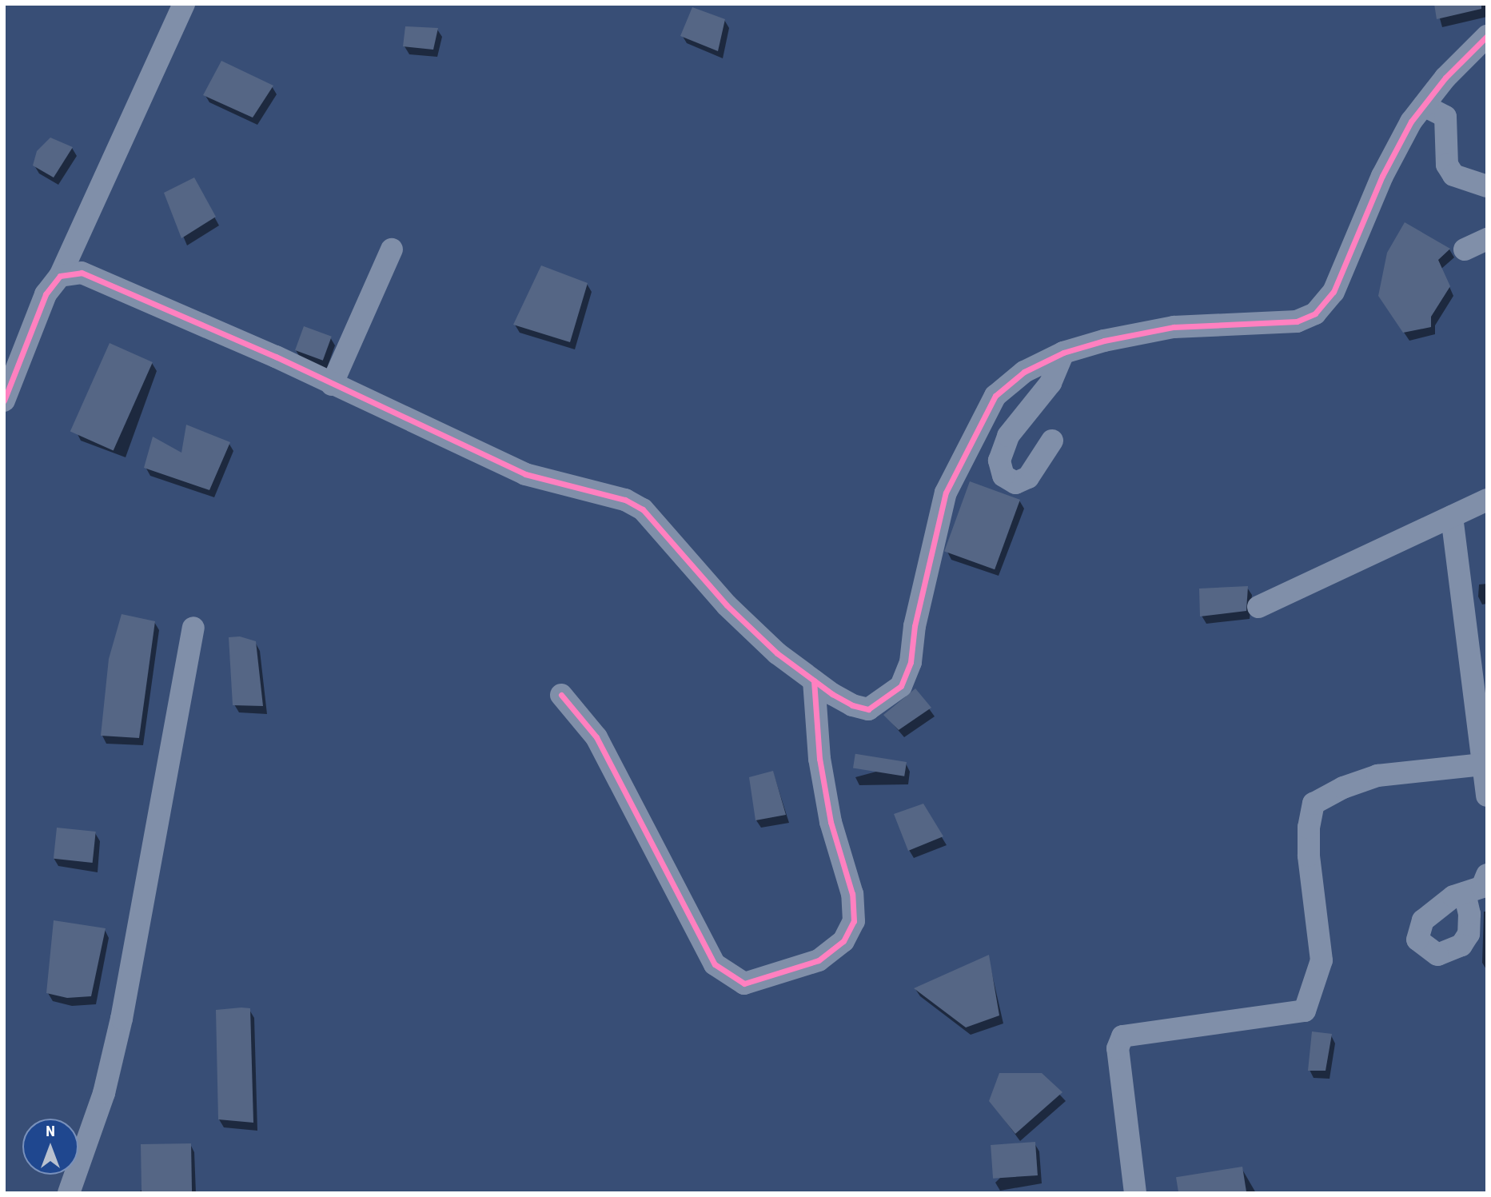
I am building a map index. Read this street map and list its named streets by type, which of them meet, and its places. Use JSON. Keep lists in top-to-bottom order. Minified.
{"north":"top"}
